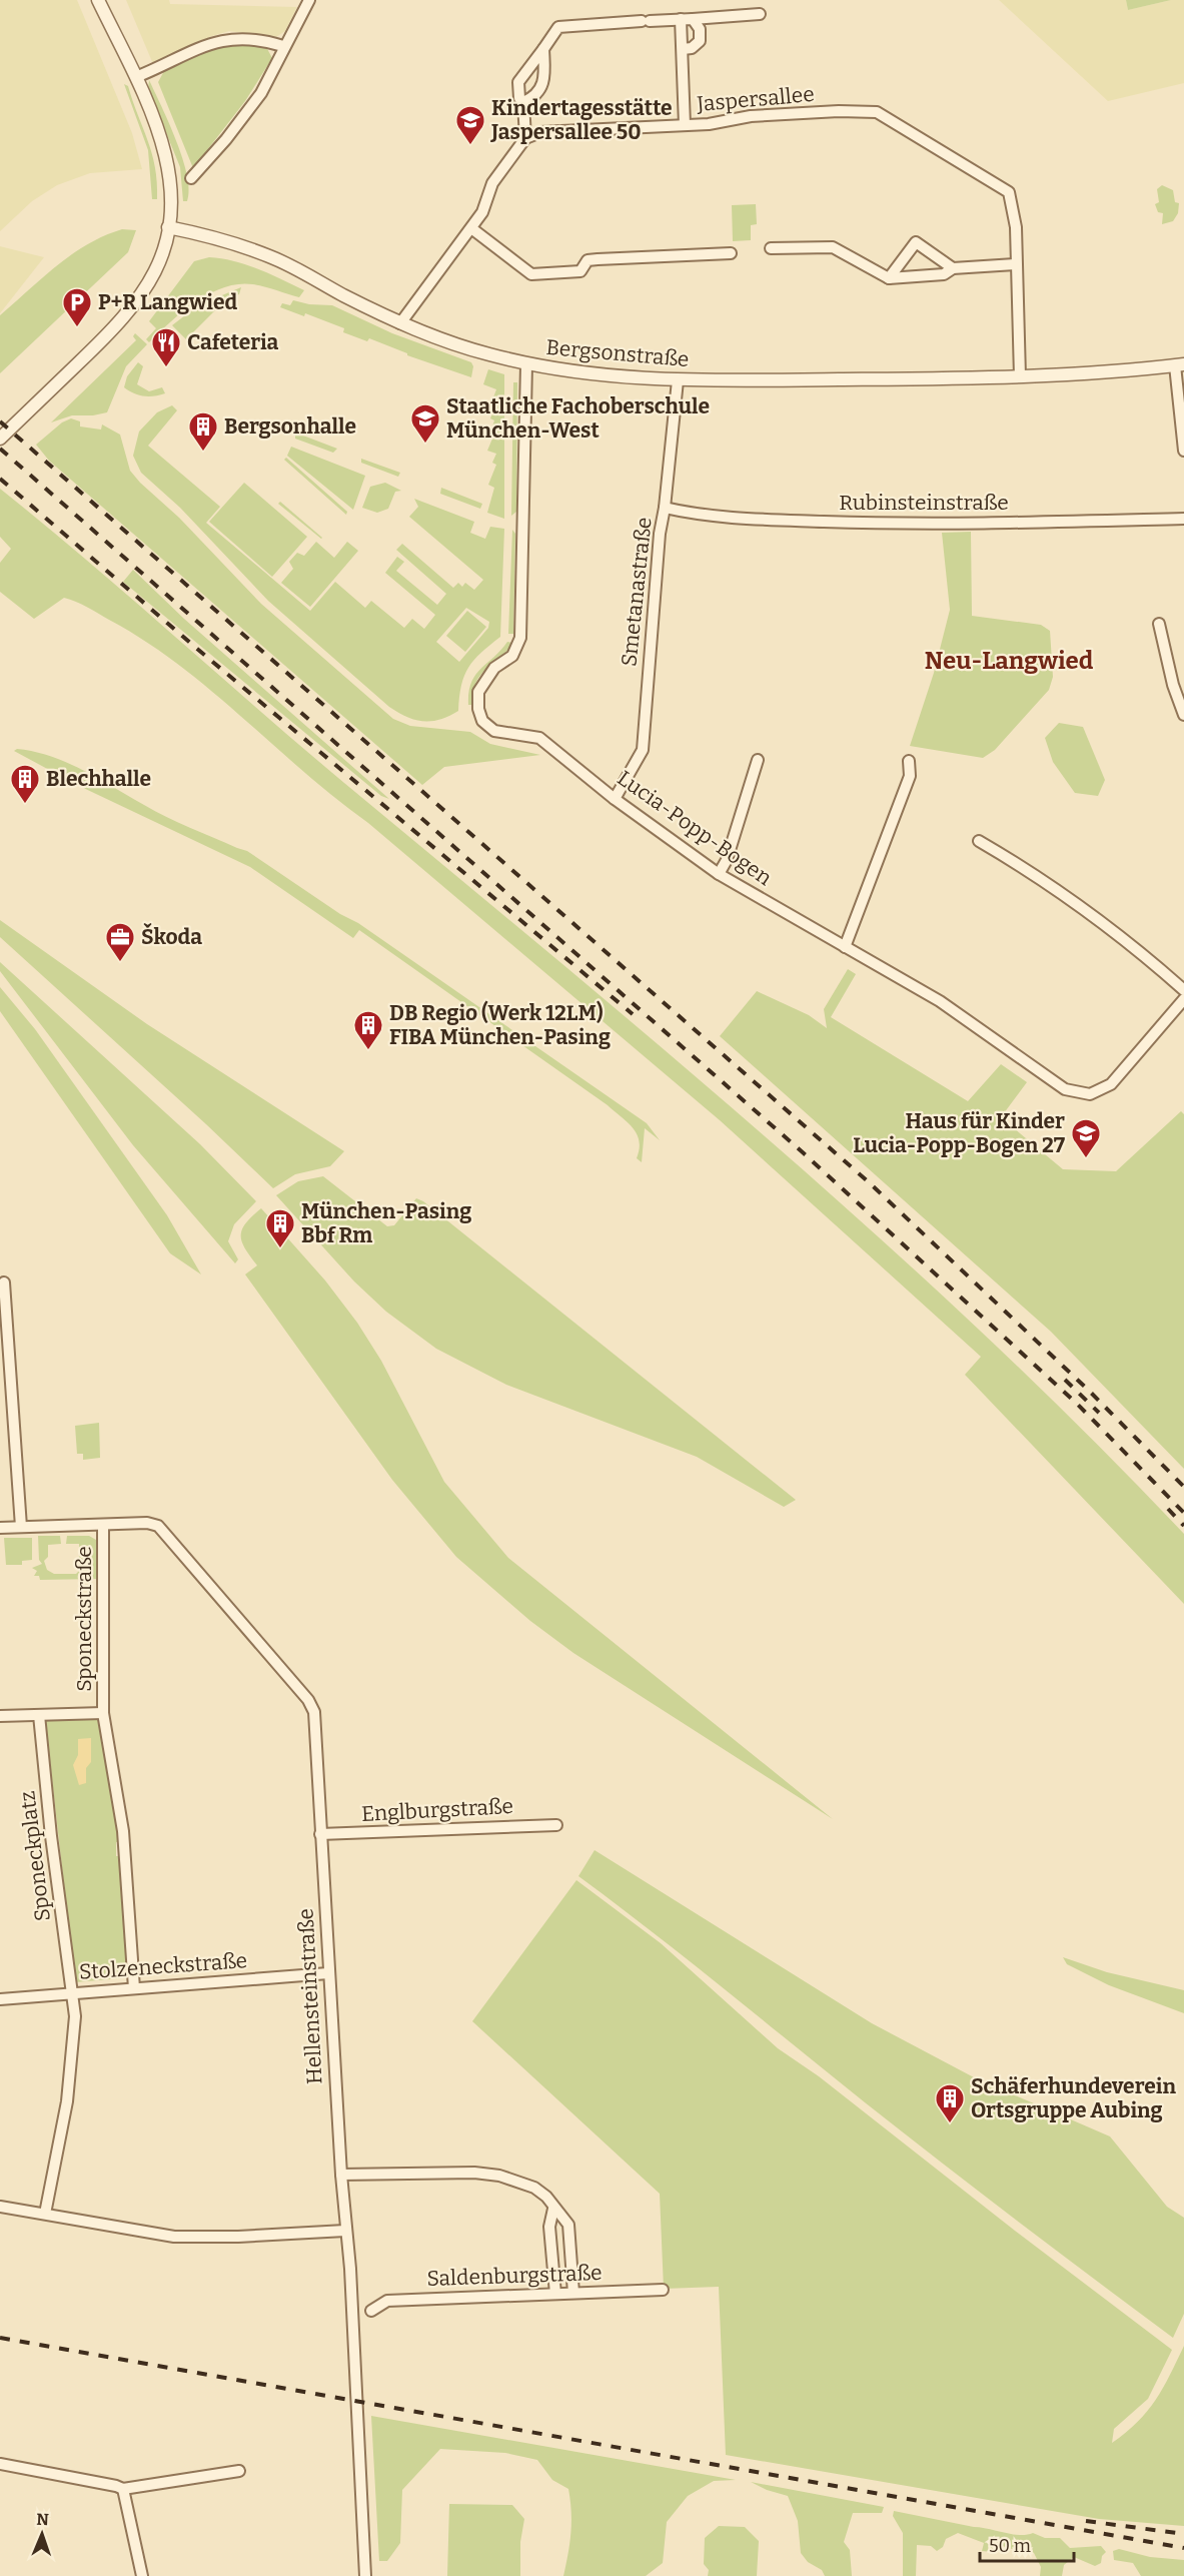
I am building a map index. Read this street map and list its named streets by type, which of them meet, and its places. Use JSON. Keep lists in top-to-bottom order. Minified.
{"streets":{"street":["Jaspersallee","Bergsonstraße","Rubinsteinstraße","Smetanastraße","Lucia-Popp-Bogen","Sponeckstraße","Englburgstraße","Sponeckplatz","Stolzeneckstraße","Hellensteinstraße","Saldenburgstraße"]},"crossings":[["Jaspersallee","Bergsonstraße"],["Bergsonstraße","Smetanastraße"],["Bergsonstraße","Lucia-Popp-Bogen"],["Rubinsteinstraße","Smetanastraße"],["Smetanastraße","Lucia-Popp-Bogen"],["Sponeckstraße","Hellensteinstraße"],["Englburgstraße","Hellensteinstraße"],["Sponeckplatz","Stolzeneckstraße"],["Stolzeneckstraße","Hellensteinstraße"]],"districts":["Neu-Langwied"],"places":{"school or university":["Kindertagesstätte Jaspersallee 50","Staatliche Fachoberschule München-West","Haus für Kinder Lucia-Popp-Bogen 27"],"parking":["P+R Langwied"],"restaurant":["Cafeteria"],"building":["Bergsonhalle","Blechhalle","DB Regio (Werk 12LM) FIBA München-Pasing","München-Pasing Bbf Rm","Schäferhundeverein Ortsgruppe Aubing"],"office":["Škoda"]},"scale_bar":"50 m","north":"top"}
